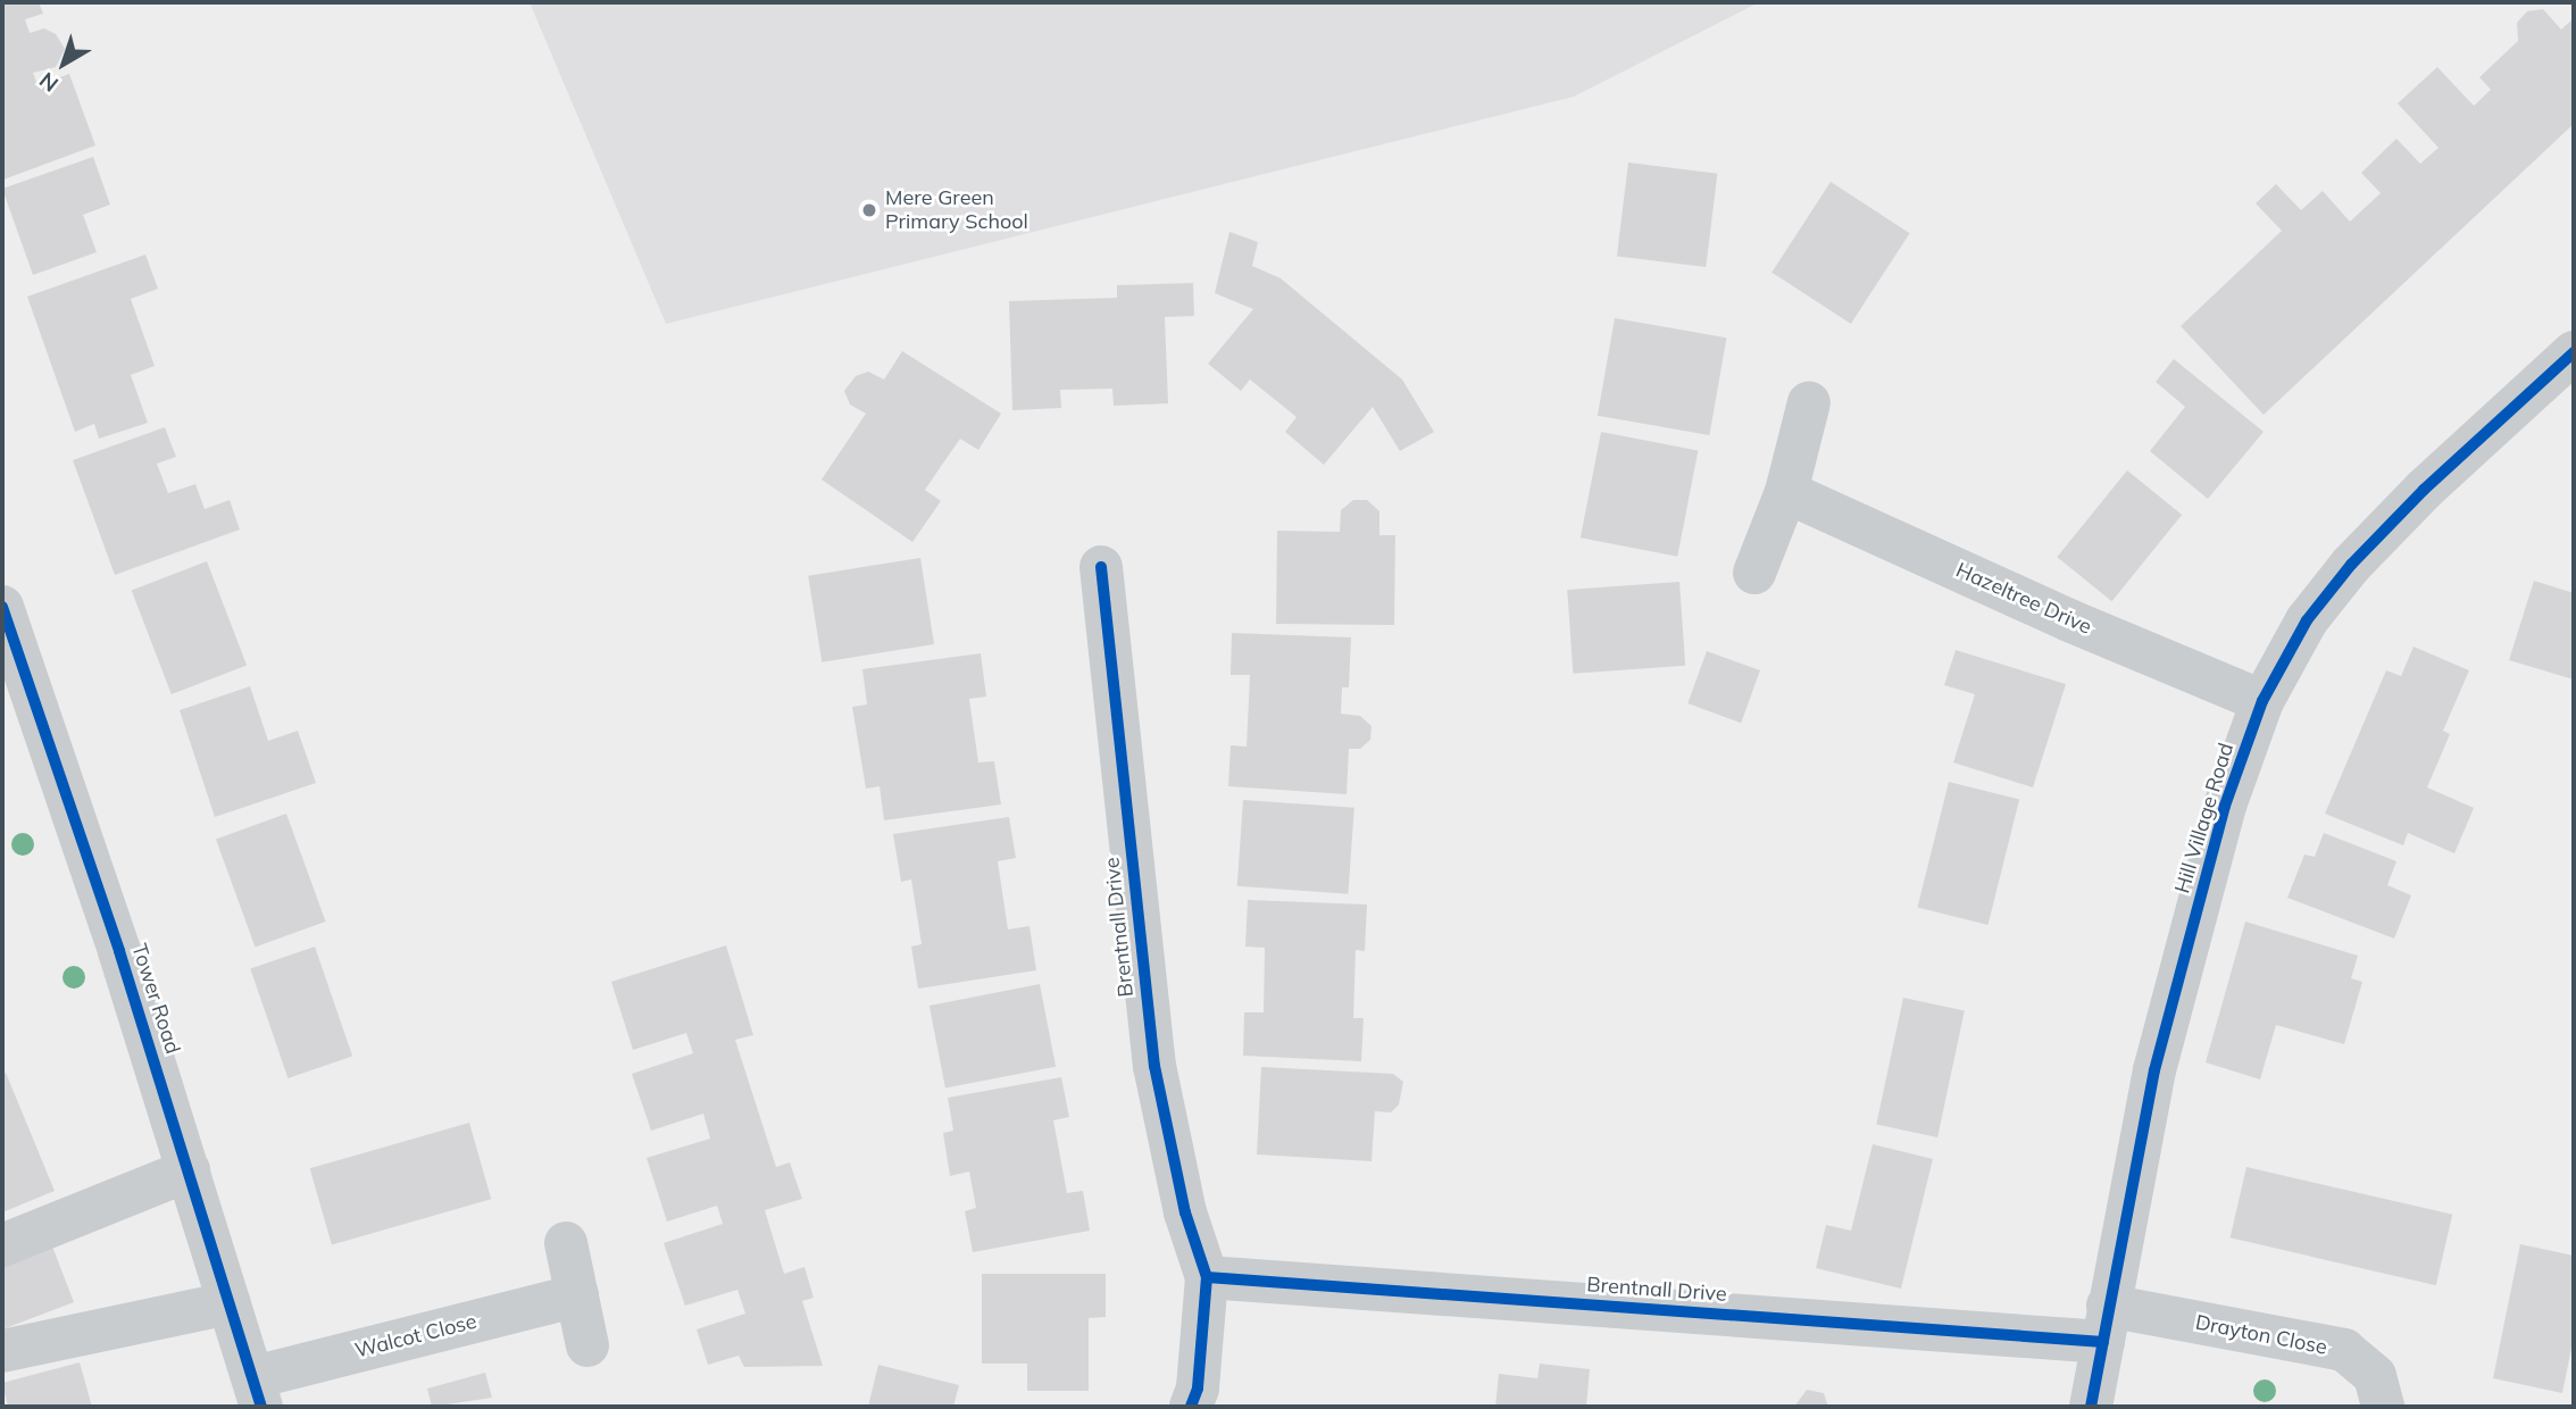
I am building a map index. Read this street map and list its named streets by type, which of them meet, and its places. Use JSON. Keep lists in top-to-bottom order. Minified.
{"streets":{"street":["Hazeltree Drive","Hill Village Road","Brentnall Drive","Tower Road","Drayton Close","Walcot Close"]},"crossings":[["Hazeltree Drive","Hill Village Road"],["Hill Village Road","Brentnall Drive"],["Hill Village Road","Drayton Close"],["Brentnall Drive","Drayton Close"],["Tower Road","Walcot Close"]],"places":["Mere Green Primary School"],"north":"bottom left"}
